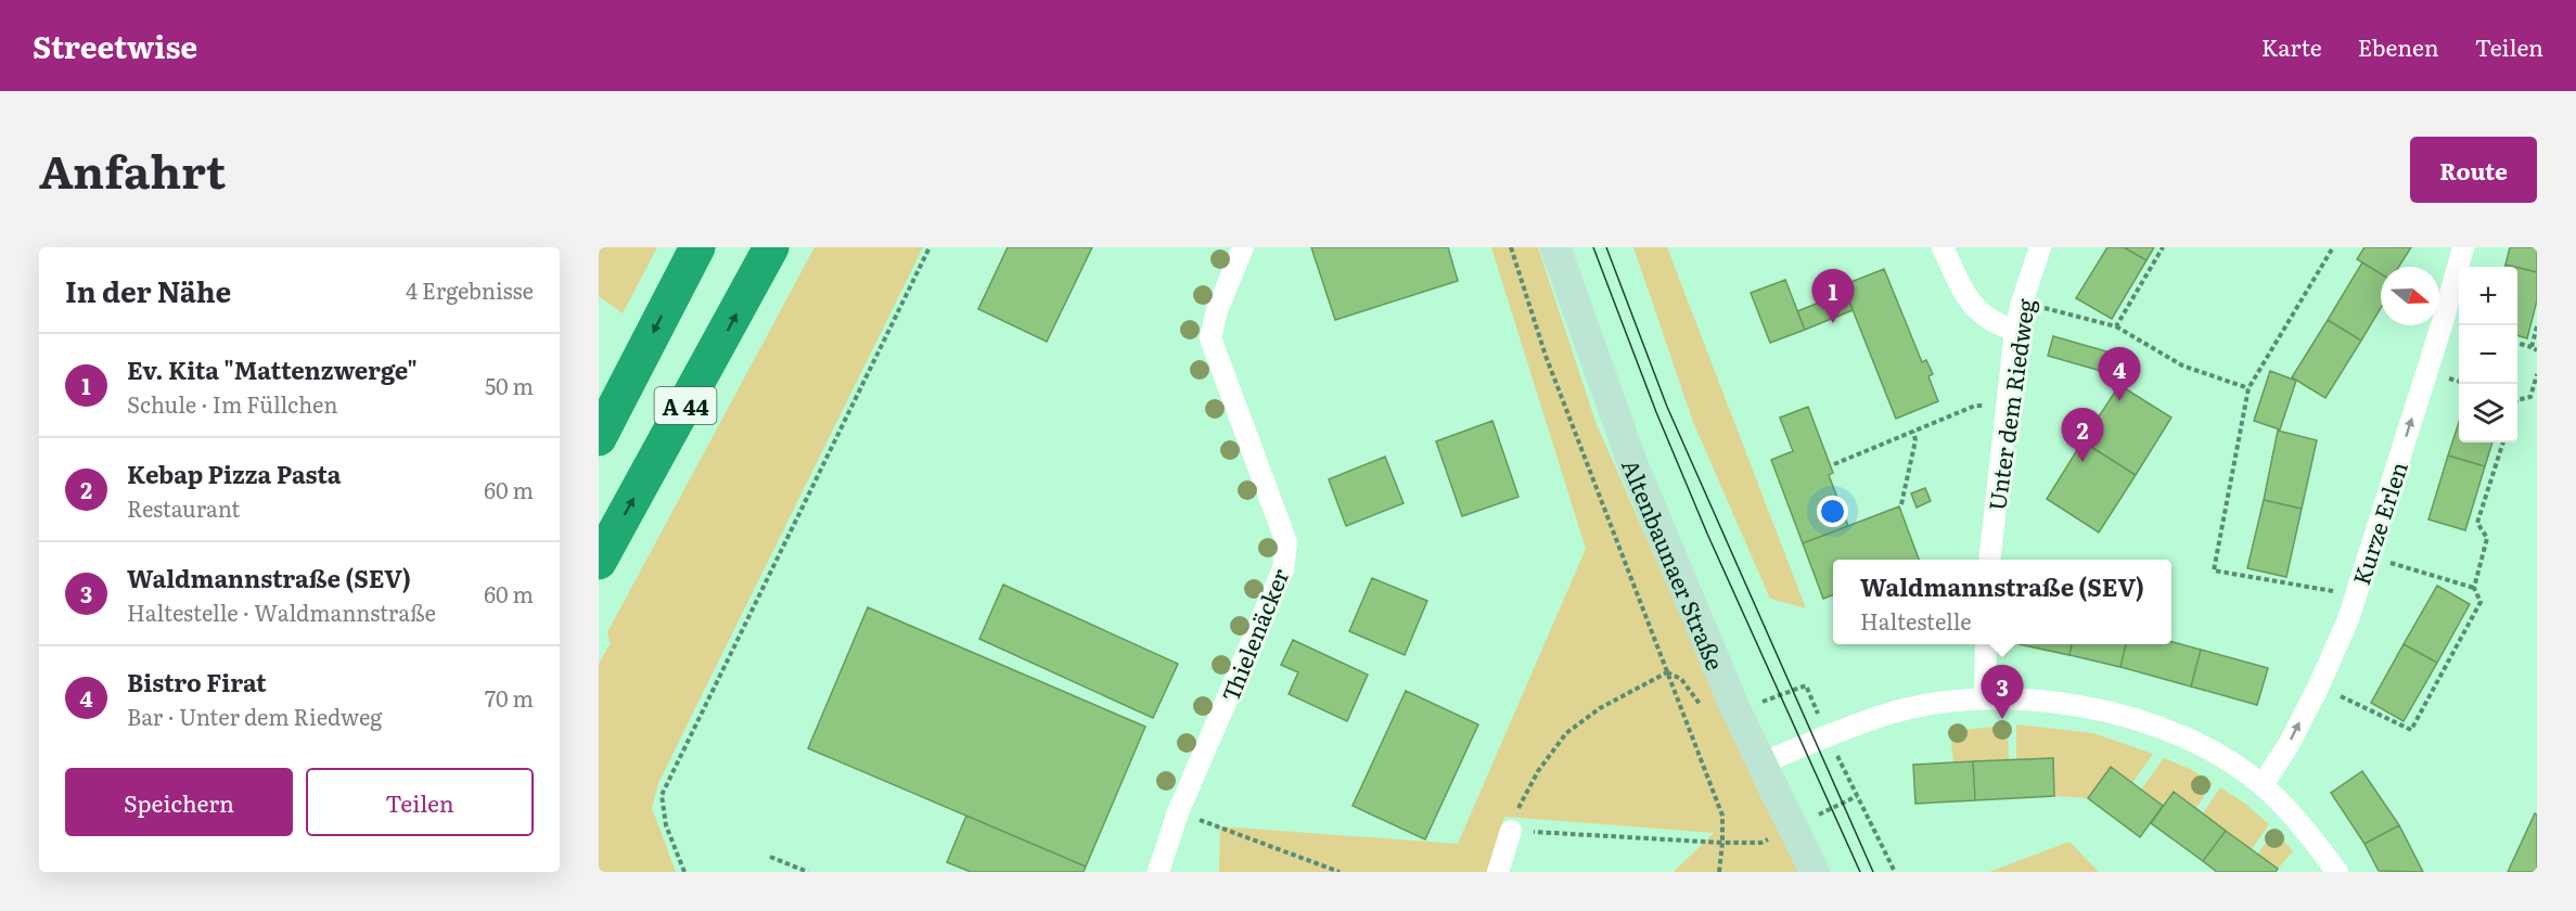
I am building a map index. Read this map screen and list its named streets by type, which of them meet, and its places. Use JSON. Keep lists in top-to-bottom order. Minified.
{"streets":{"highway":["A 44"],"main road":["Altenbaunaer Straße"],"street":["Unter dem Riedweg","Kurze Erlen","Thielenäcker"]},"one_way":["Kurze Erlen"],"north":"right","page":{"header":"Streetwise","nav":["Karte","Ebenen","Teilen"],"title":"Anfahrt","buttons":["Route",["Speichern","Teilen"]],"heading":["In der Nähe","4 Ergebnisse"],"map_buttons":["+","−"],"pins":["1","4","2","3"],"list":[{"mark":"1","name":"Ev. Kita \"Mattenzwerge\"","note":"Schule · Im Füllchen","value":"50 m"},{"mark":"2","name":"Kebap Pizza Pasta","note":"Restaurant","value":"60 m"},{"mark":"3","name":"Waldmannstraße (SEV)","note":"Haltestelle · Waldmannstraße","value":"60 m"},{"mark":"4","name":"Bistro Firat","note":"Bar · Unter dem Riedweg","value":"70 m"}],"popup":["Waldmannstraße (SEV)","Haltestelle"]}}
